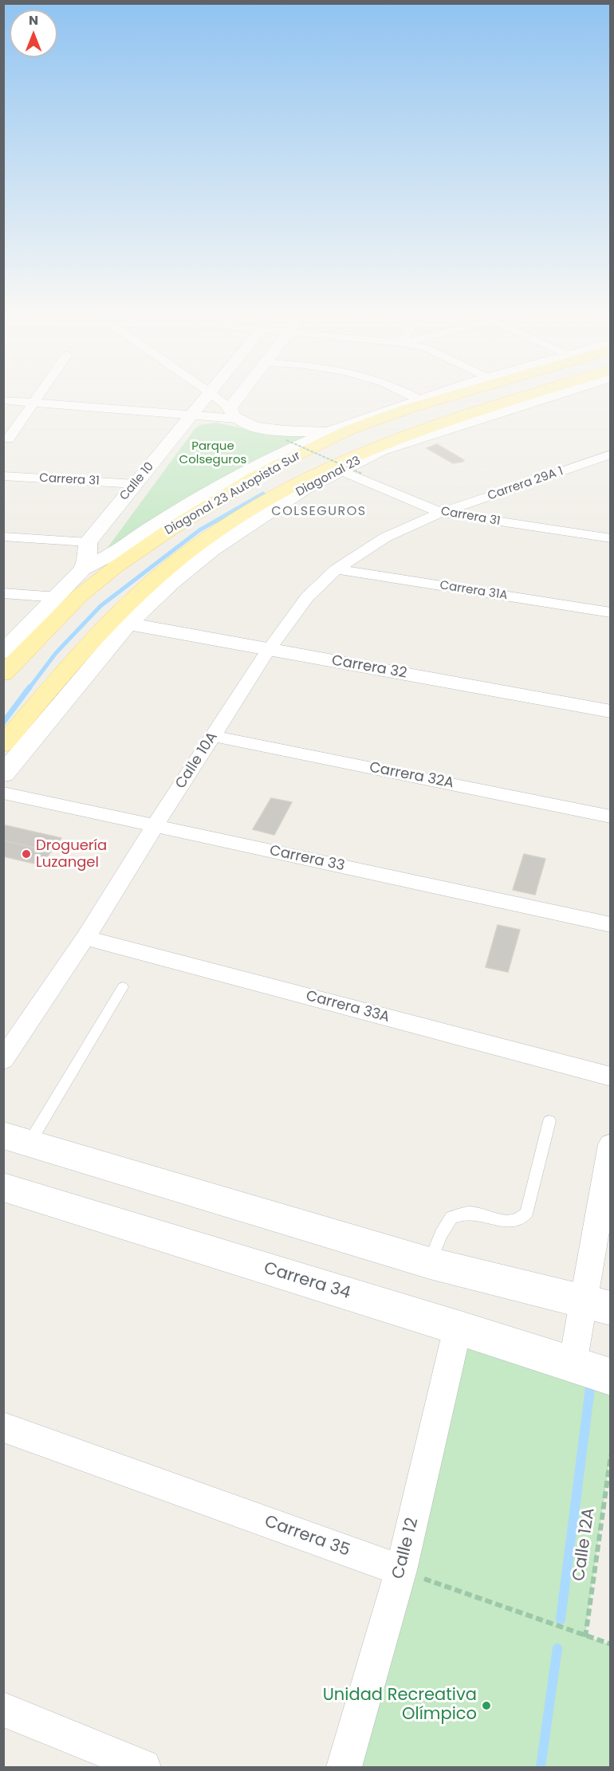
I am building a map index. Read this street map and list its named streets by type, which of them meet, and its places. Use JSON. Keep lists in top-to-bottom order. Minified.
{"streets":{"main road":["Diagonal 23 Autopista Sur"],"street":["Diagonal 23","Carrera 31","Calle 10","Carrera 29A 1","Carrera 31A","Carrera 32","Calle 10A","Carrera 32A","Carrera 33","Carrera 33A","Carrera 34","Carrera 35","Calle 12"],"path":["Calle 12A"]},"crossings":[["Diagonal 23","Carrera 31"],["Diagonal 23","Diagonal 23 Autopista Sur"],["Diagonal 23","Carrera 32"],["Carrera 31","Calle 10"],["Carrera 31","Carrera 29A 1"],["Carrera 31","Calle 10A"],["Carrera 29A 1","Calle 10A"],["Carrera 31A","Calle 10A"],["Carrera 32","Calle 10A"],["Calle 10A","Carrera 32A"],["Calle 10A","Carrera 33"],["Calle 10A","Carrera 33A"],["Carrera 34","Calle 12"],["Carrera 35","Calle 12"]],"districts":["COLSEGUROS"],"parks":["Parque Colseguros"],"places":["Droguería Luzangel","Unidad Recreativa Olímpico"],"north":"top"}
